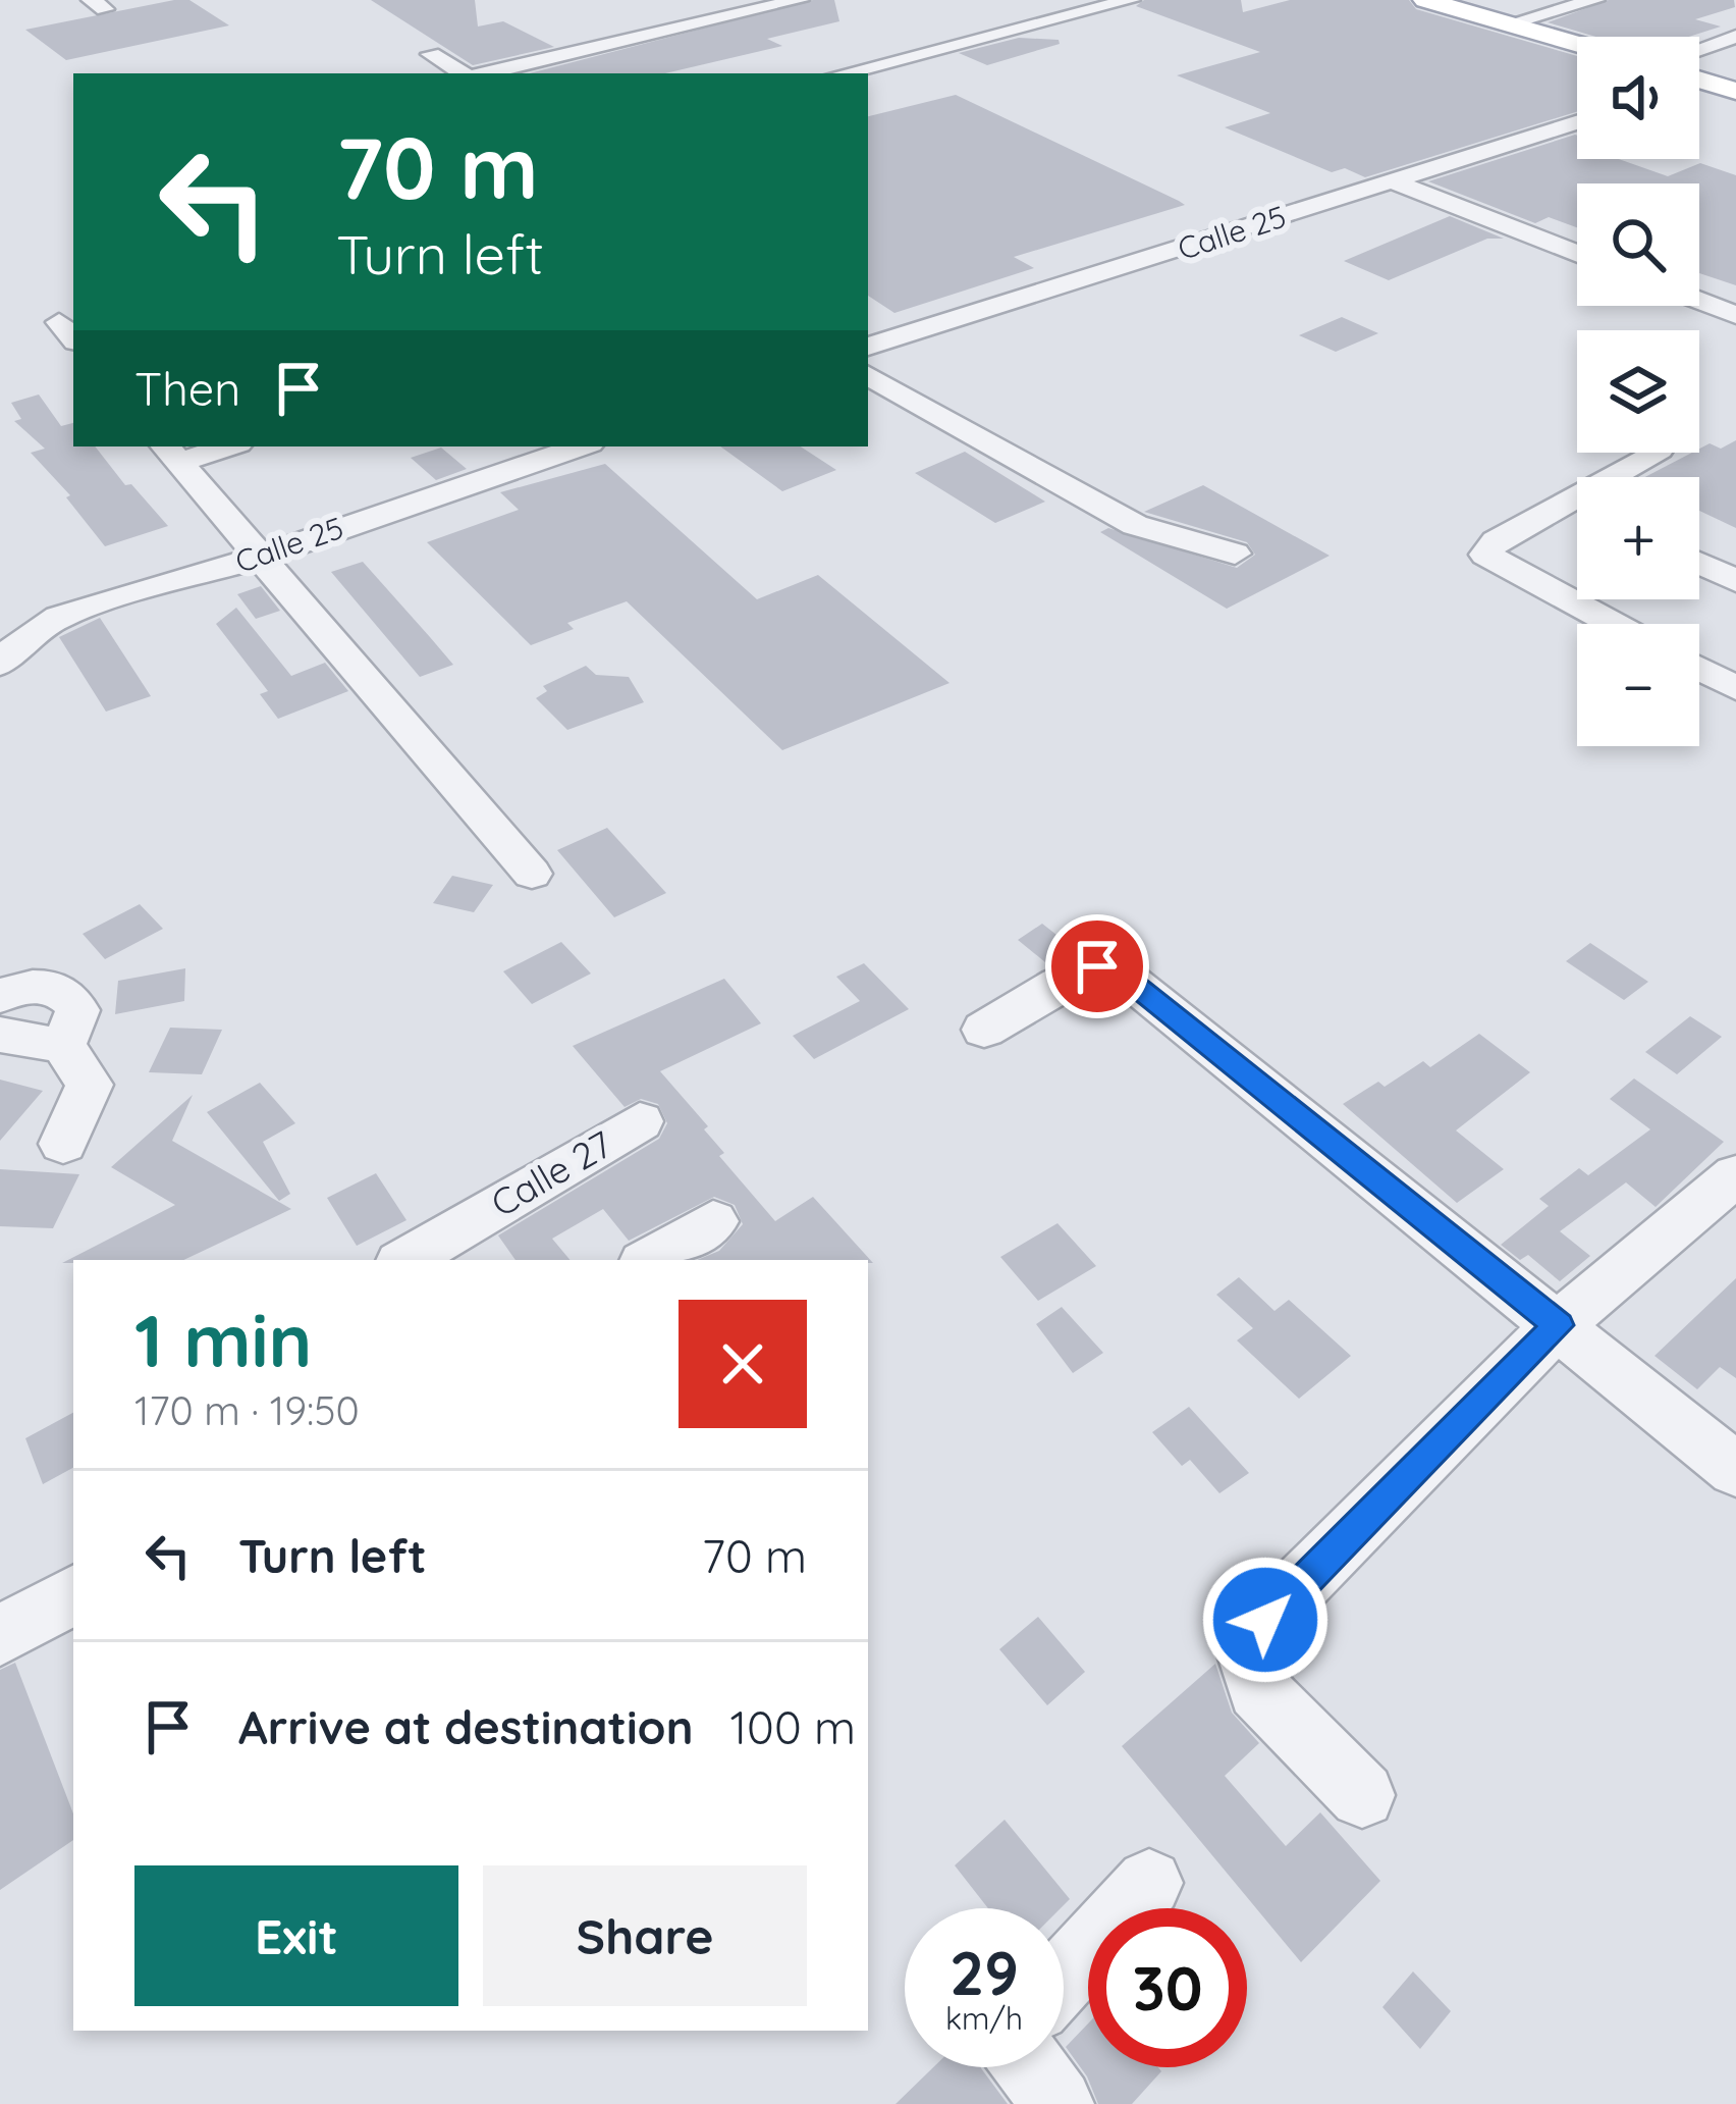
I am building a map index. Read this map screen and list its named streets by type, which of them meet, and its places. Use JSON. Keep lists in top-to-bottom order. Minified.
{"streets":{"street":["Calle 25","Calle 27"]},"page":{"map_buttons":["+","−"],"turn":["70 m","Turn left"],"then":"Then","heading":["1 min","170 m · 19:50"],"list":[{"name":"Turn left","value":"70 m"},{"name":"Arrive at destination","value":"100 m"}],"buttons":["Exit","Share"],"speed":"29 km/h","limit":"30"}}
